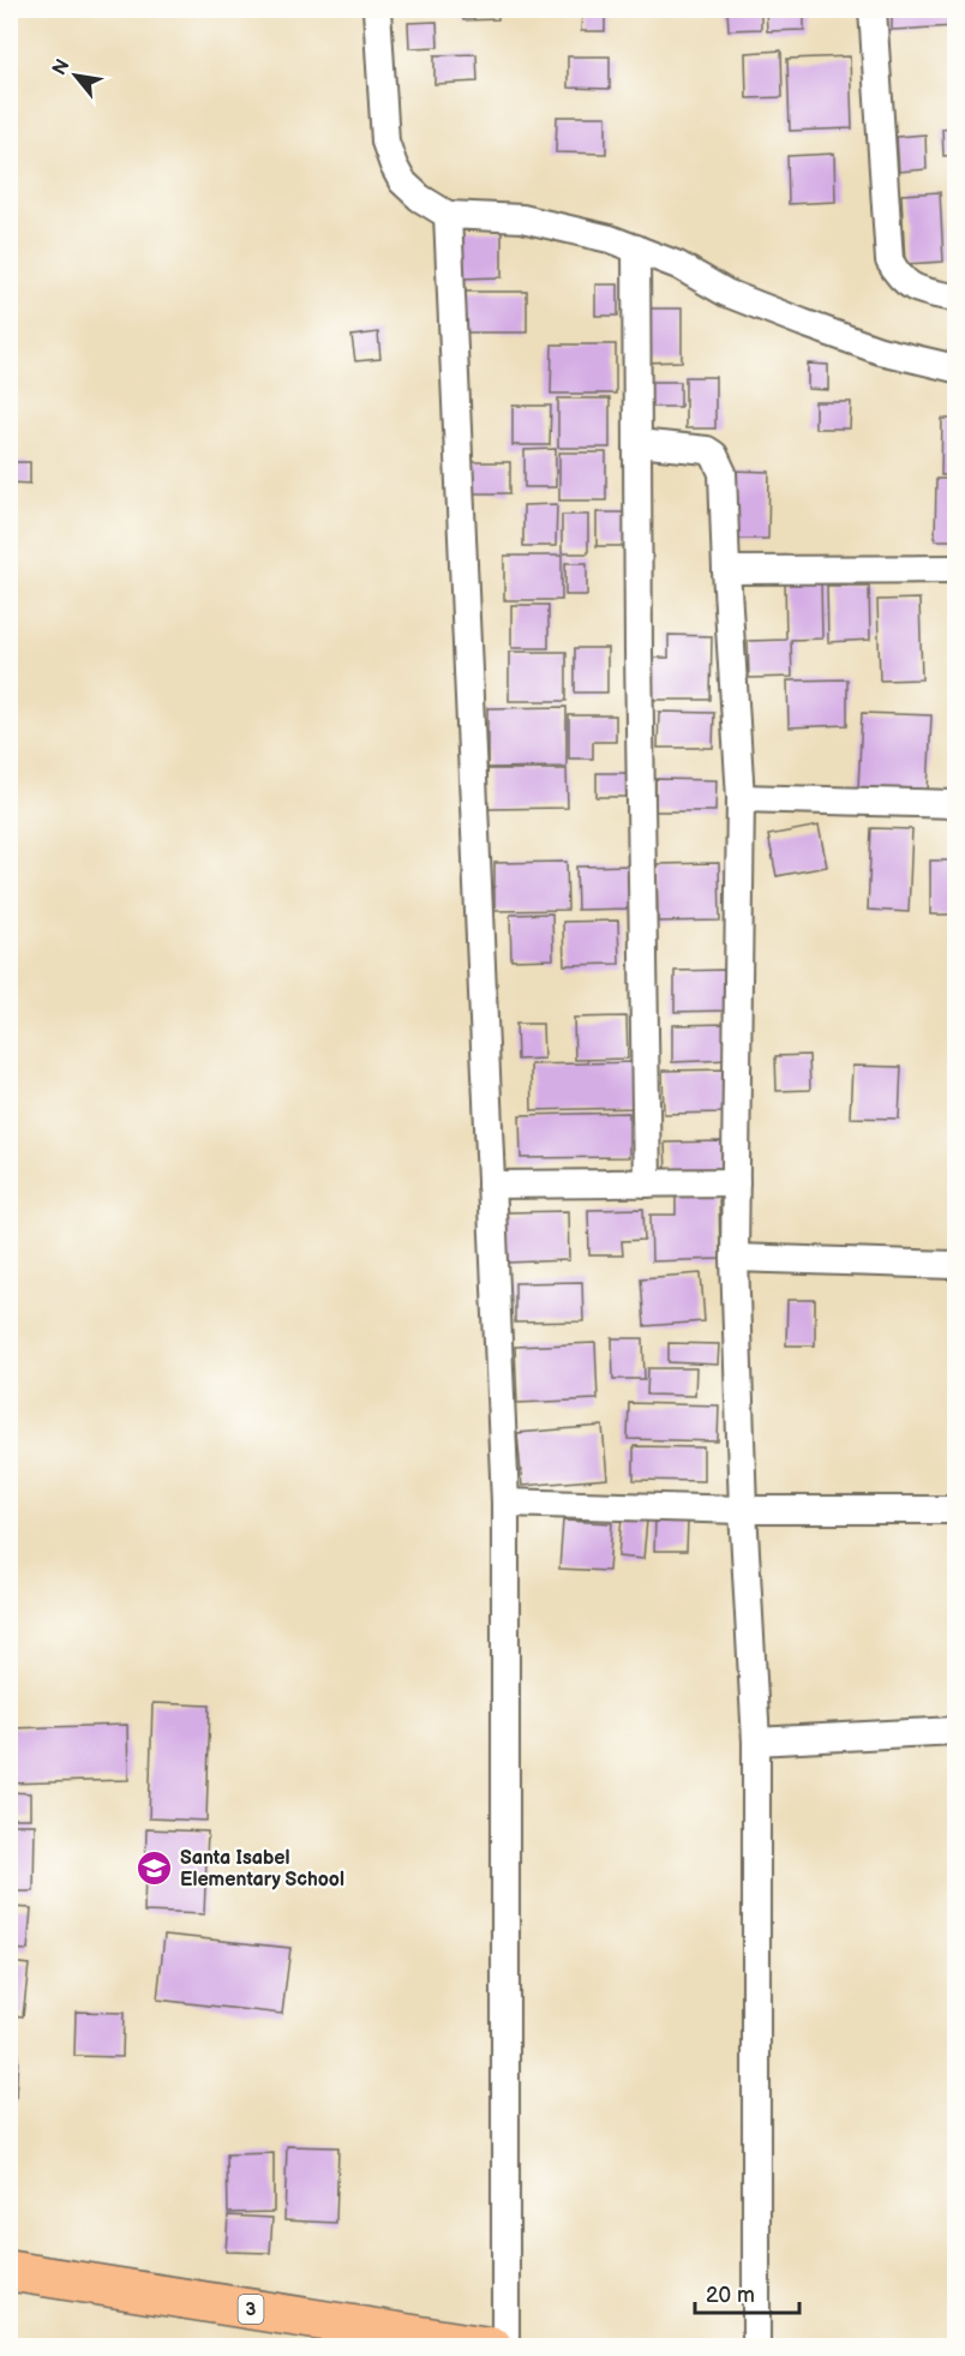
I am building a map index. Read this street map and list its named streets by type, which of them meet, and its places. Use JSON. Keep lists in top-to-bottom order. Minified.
{"streets":{"highway":["3"]},"places":{"school or university":["Santa Isabel Elementary School"]},"scale_bar":"20 m","north":"top left"}
